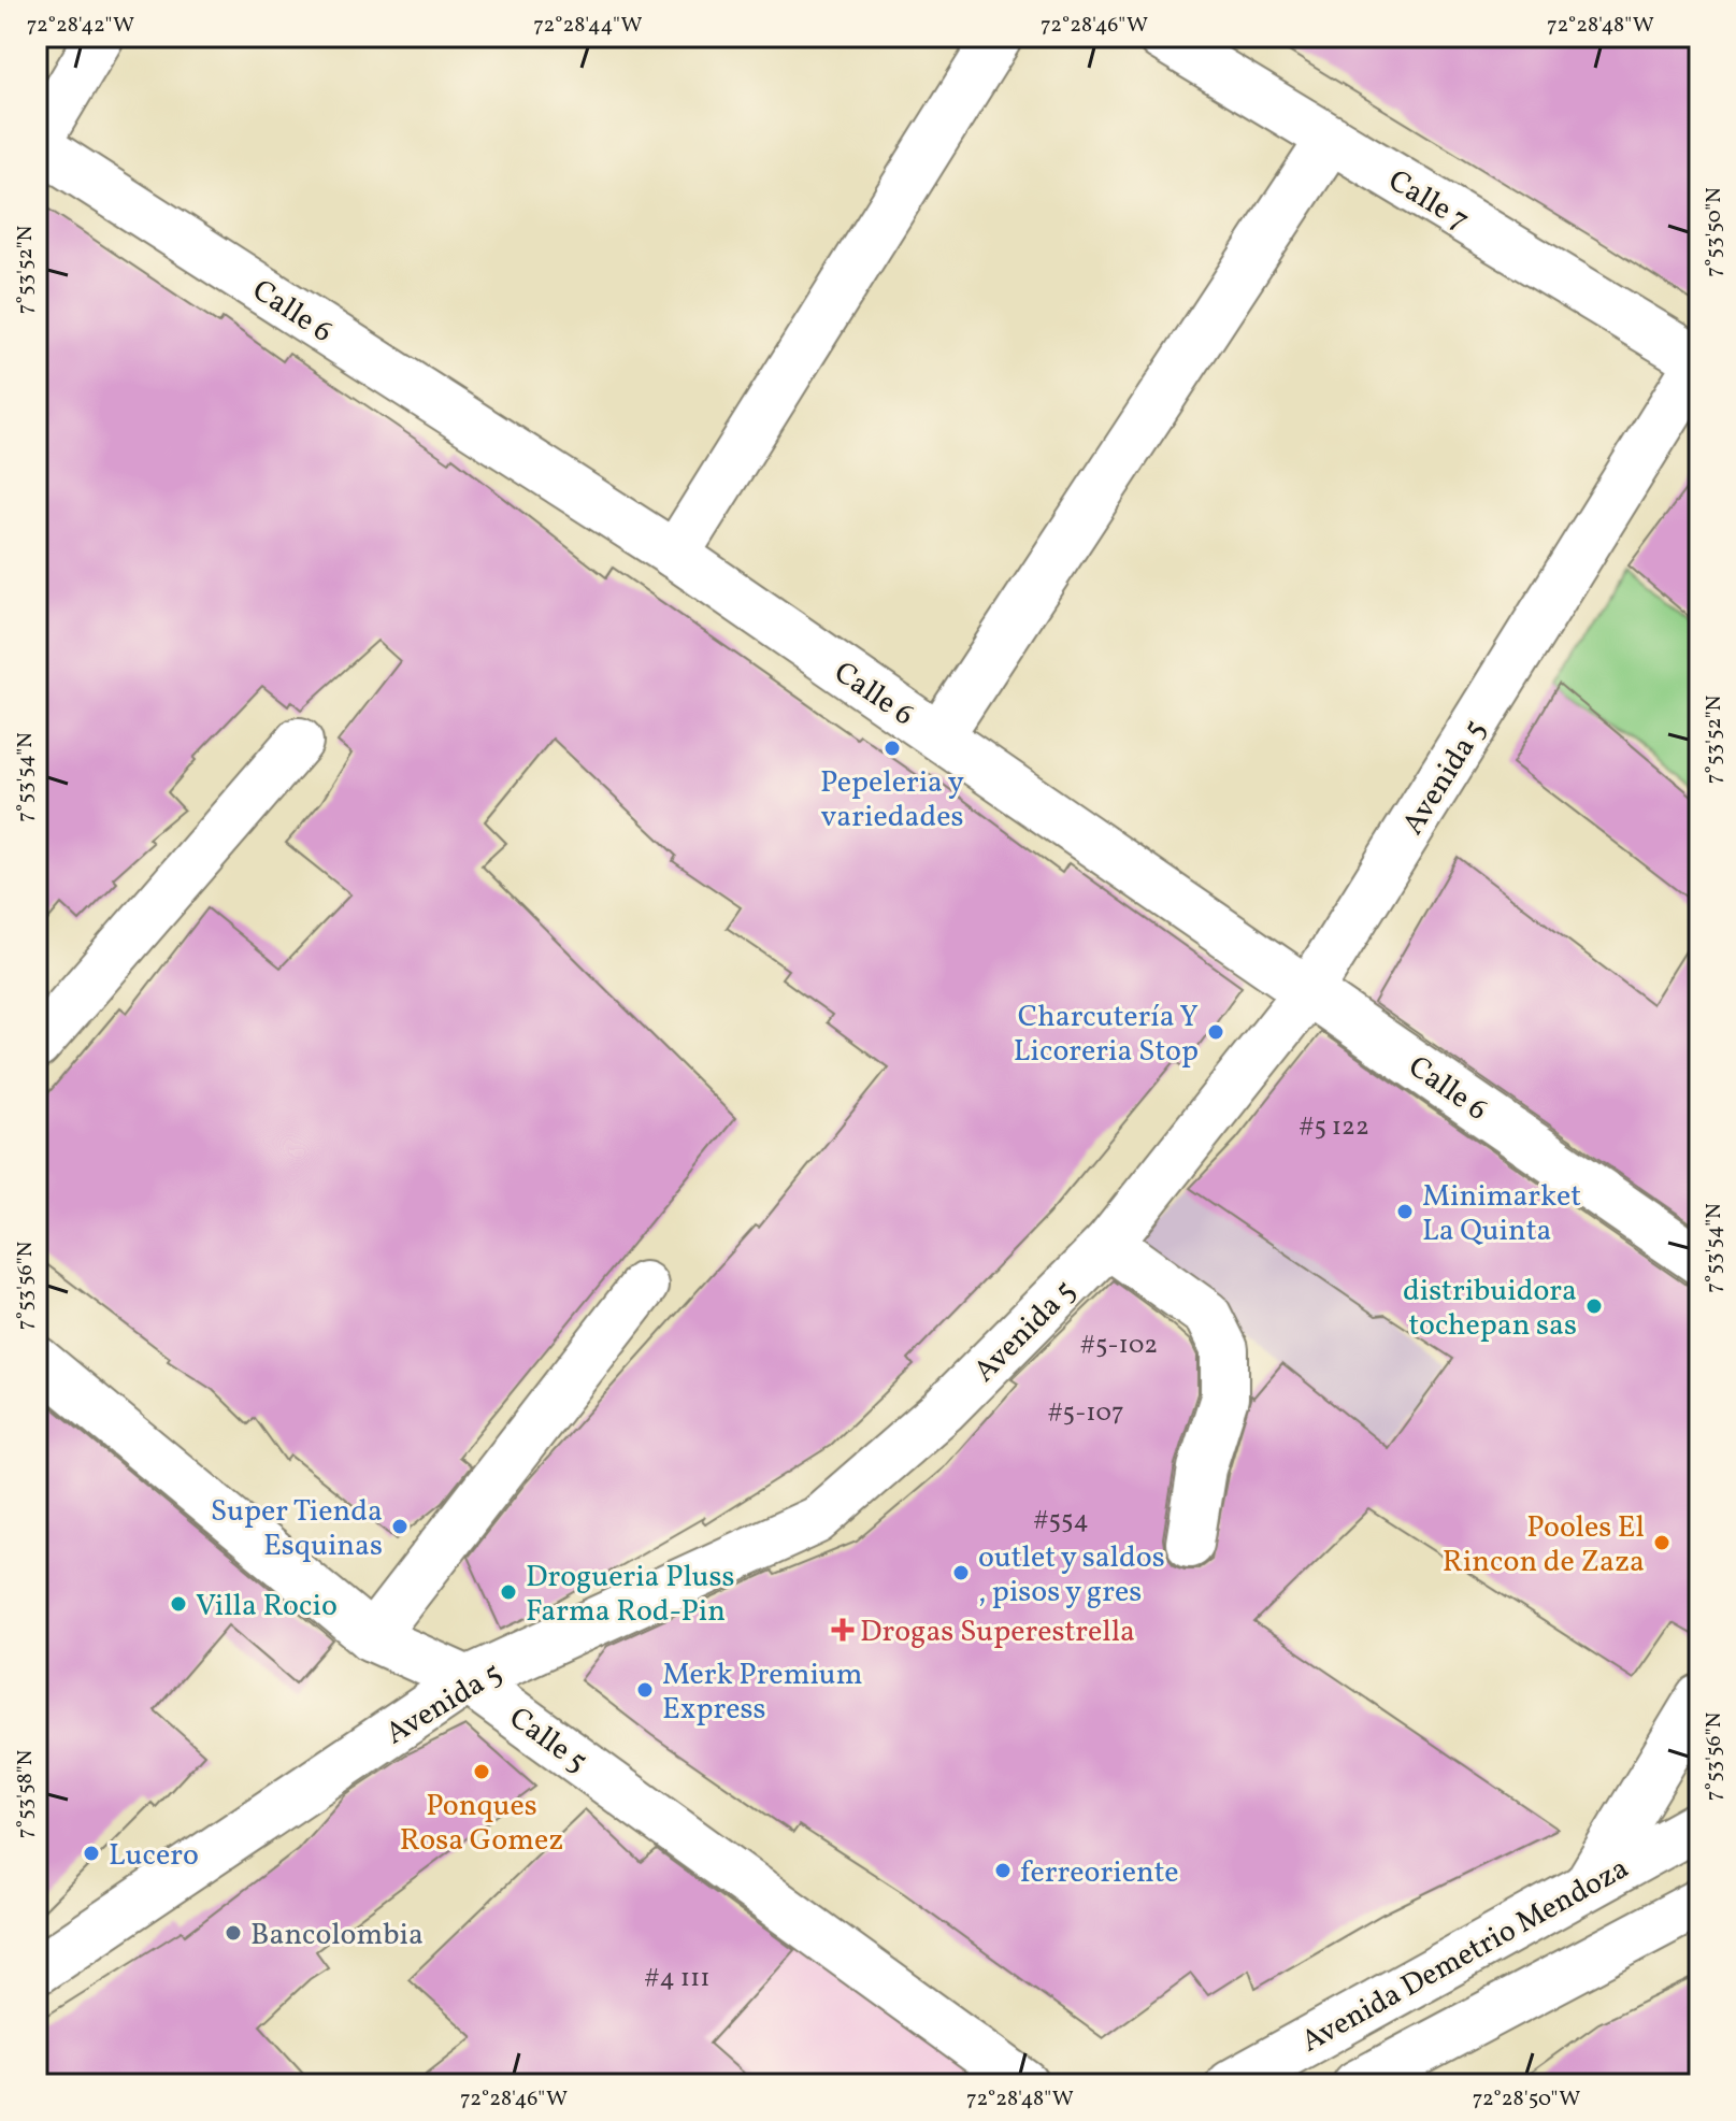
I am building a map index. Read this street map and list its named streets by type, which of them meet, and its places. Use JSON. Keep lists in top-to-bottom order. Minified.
{"streets":{"street":["Calle 7","Calle 6","Avenida 5","Calle 5","Avenida Demetrio Mendoza"]},"crossings":[["Calle 7","Avenida 5"],["Calle 6","Avenida 5"],["Avenida 5","Calle 5"]],"places":{"other":["Pepeleria y variedades","Charcutería Y Licoreria Stop","Minimarket La Quinta","distribuidora tochepan sas","Super Tienda Esquinas","Pooles El Rincon de Zaza","outlet y saldos , pisos y gres","Drogueria Pluss Farma Rod-Pin","Villa Rocio","Merk Premium Express","Ponques Rosa Gomez","Lucero","ferreoriente","Bancolombia"],"health":["Drogas Superestrella"]},"house_numbers":["#5 122","#5-102","#5-107","#554","#4 111"],"coordinates":["72°28'42\"W","72°28'44\"W","72°28'46\"W","72°28'48\"W","7°53'50\"N","7°53'52\"N","7°53'54\"N","7°53'56\"N","7°53'58\"N","72°28'50\"W"]}
